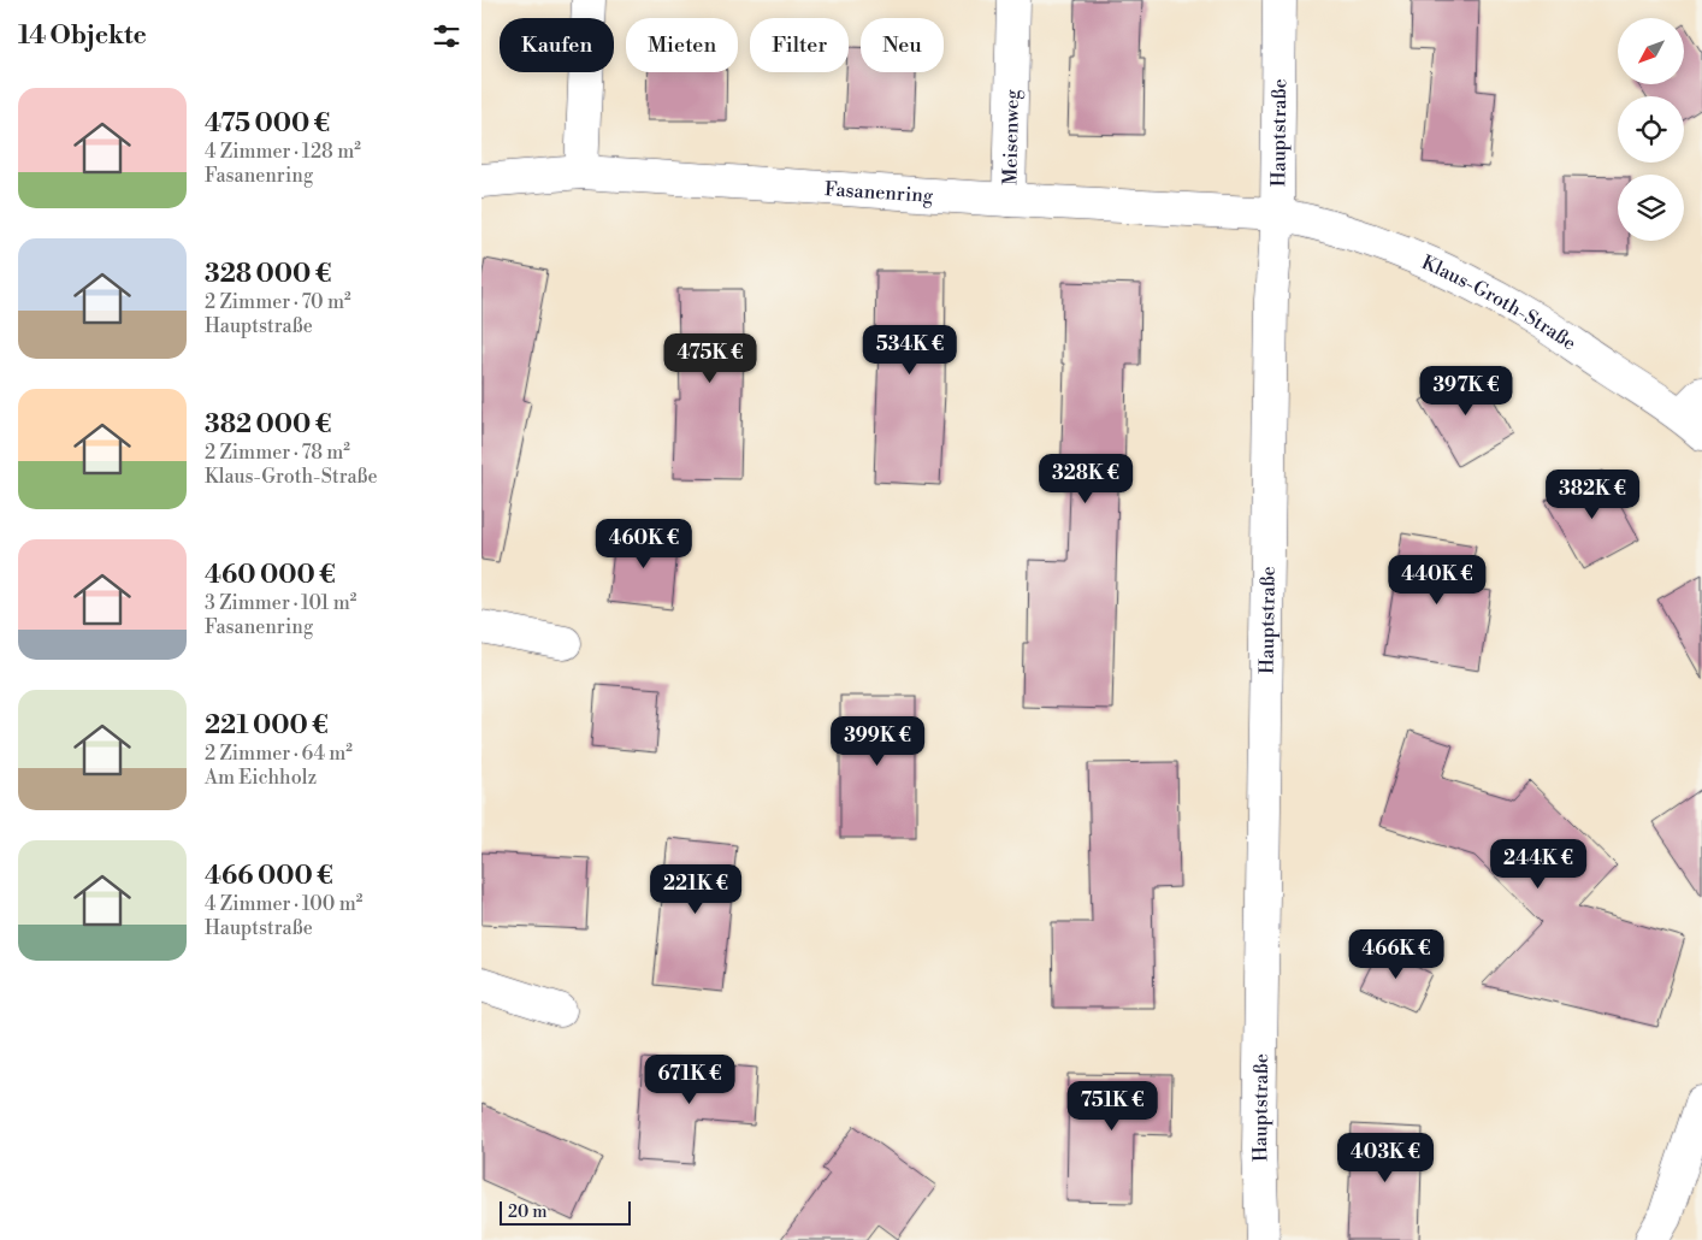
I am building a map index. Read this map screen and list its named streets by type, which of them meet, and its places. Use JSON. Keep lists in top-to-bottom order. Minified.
{"streets":{"street":["Hauptstraße","Meisenweg","Fasanenring","Klaus-Groth-Straße"]},"crossings":[["Hauptstraße","Fasanenring"],["Hauptstraße","Klaus-Groth-Straße"],["Meisenweg","Fasanenring"],["Fasanenring","Klaus-Groth-Straße"]],"scale_bar":"20 m","north":"bottom left","page":{"heading":"14 Objekte","chip":["Kaufen","Mieten","Filter","Neu"],"list":[{"name":"475 000 €","note":"4 Zimmer · 128 m² · Fasanenring"},{"name":"328 000 €","note":"2 Zimmer · 70 m² · Hauptstraße"},{"name":"382 000 €","note":"2 Zimmer · 78 m² · Klaus-Groth-Straße"},{"name":"460 000 €","note":"3 Zimmer · 101 m² · Fasanenring"},{"name":"221 000 €","note":"2 Zimmer · 64 m² · Am Eichholz"},{"name":"466 000 €","note":"4 Zimmer · 100 m² · Hauptstraße"}],"price":["534K €","475K €","397K €","328K €","382K €","460K €","440K €","399K €","244K €","221K €","466K €","671K €","751K €","403K €"],"scale":"20 m"}}
